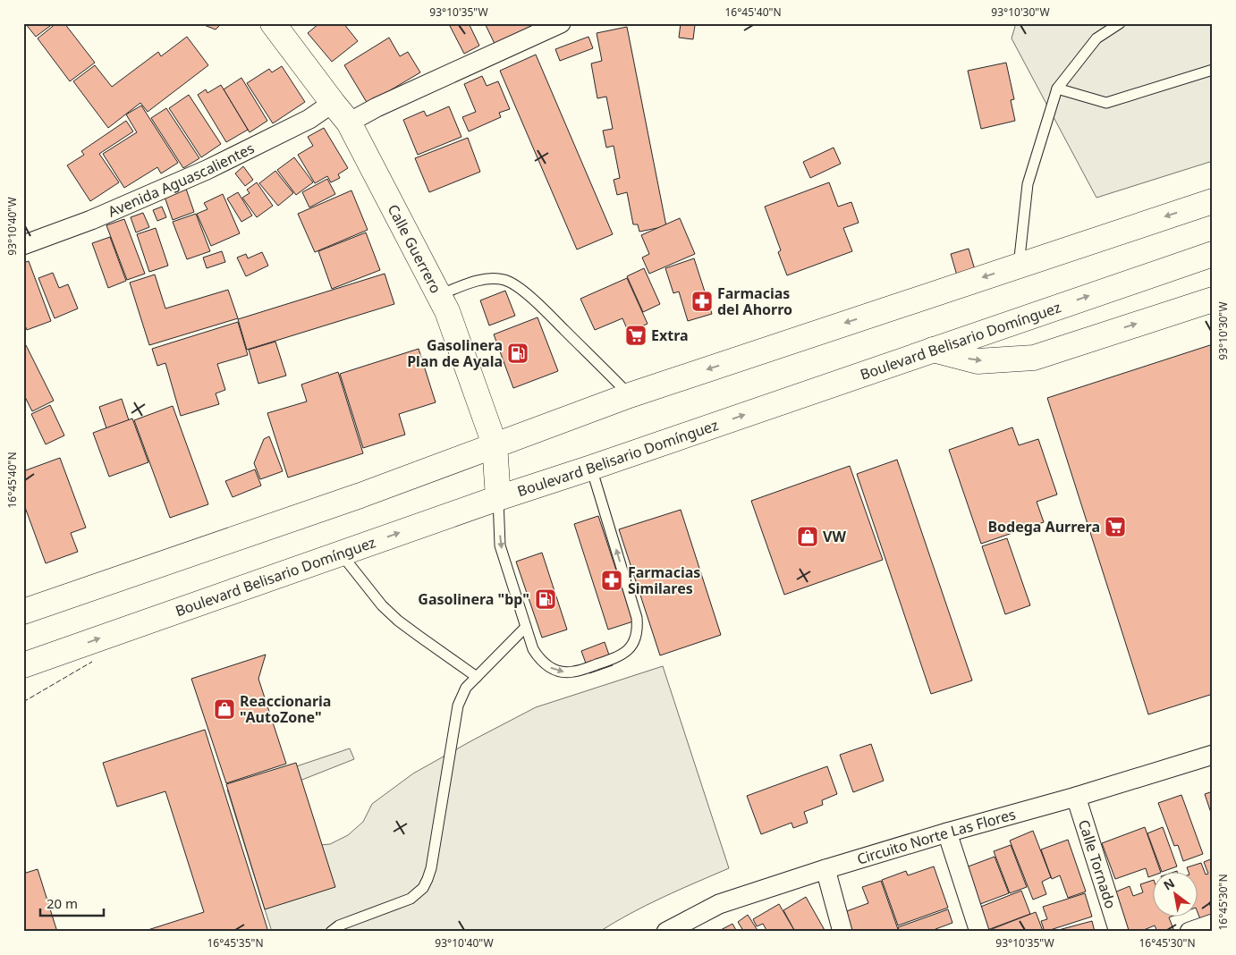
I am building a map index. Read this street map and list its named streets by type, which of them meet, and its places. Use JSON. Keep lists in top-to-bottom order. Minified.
{"streets":{"main road":["Calle Guerrero","Boulevard Belisario Domínguez"],"street":["Avenida Aguascalientes","Circuito Norte Las Flores","Calle Tornado"]},"crossings":[["Avenida Aguascalientes","Calle Guerrero"],["Calle Guerrero","Boulevard Belisario Domínguez"],["Circuito Norte Las Flores","Calle Tornado"]],"places":{"pharmacy":["Farmacias del Ahorro","Farmacias Similares"],"supermarket":["Extra","Bodega Aurrera"],"fuel station":["Gasolinera Plan de Ayala","Gasolinera \"bp\""],"shop":["VW","Reaccionaria \"AutoZone\""]},"scale_bar":"20 m","north":"top left","coordinates":["93°10'35\"W","16°45'40\"N","93°10'30\"W","93°10'40\"W","16°45'30\"N","16°45'35\"N"]}
